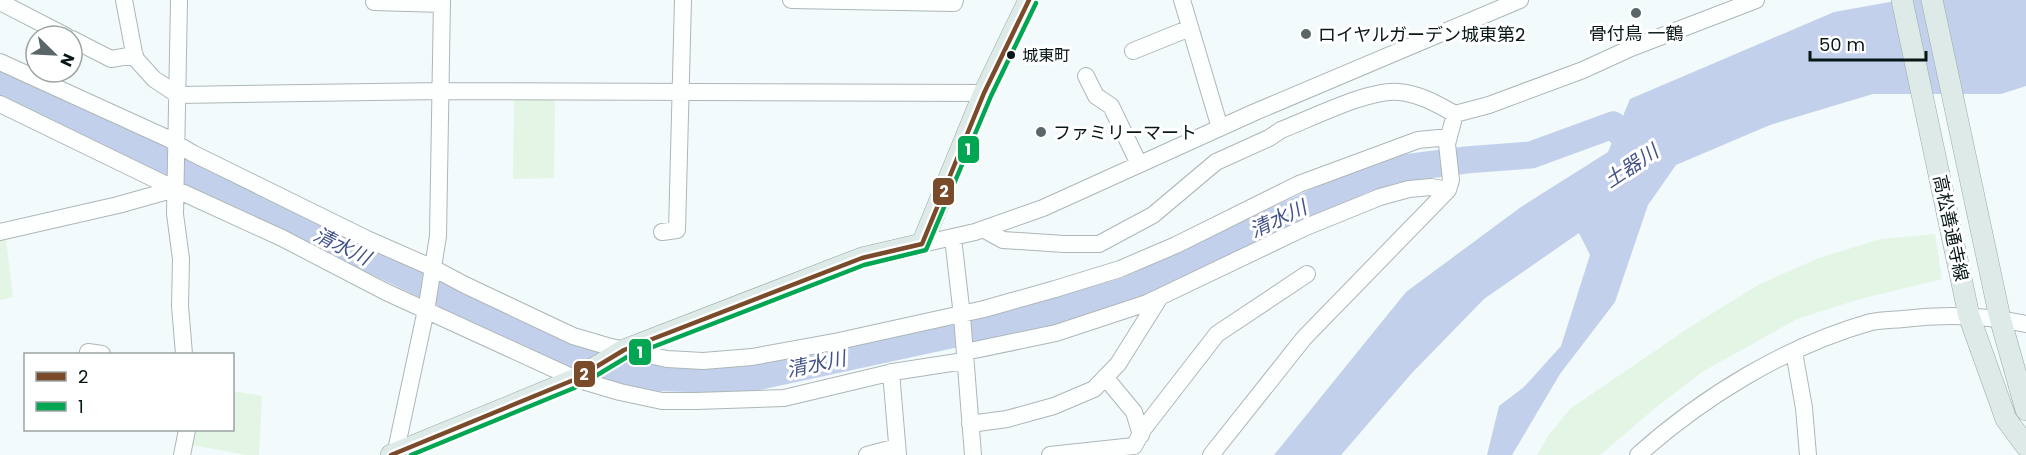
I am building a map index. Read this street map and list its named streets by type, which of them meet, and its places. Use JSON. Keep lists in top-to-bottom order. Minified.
{"streets":{"main road":["高松善通寺線"]},"water":["土器川","清水川"],"places":["骨付鳥 一鶴","ロイヤルガーデン城東第2","城東町","ファミリーマート"],"lines":["transit line 2","transit line 1"],"legend":["2","1"],"scale_bar":"50 m","north":"bottom right"}
